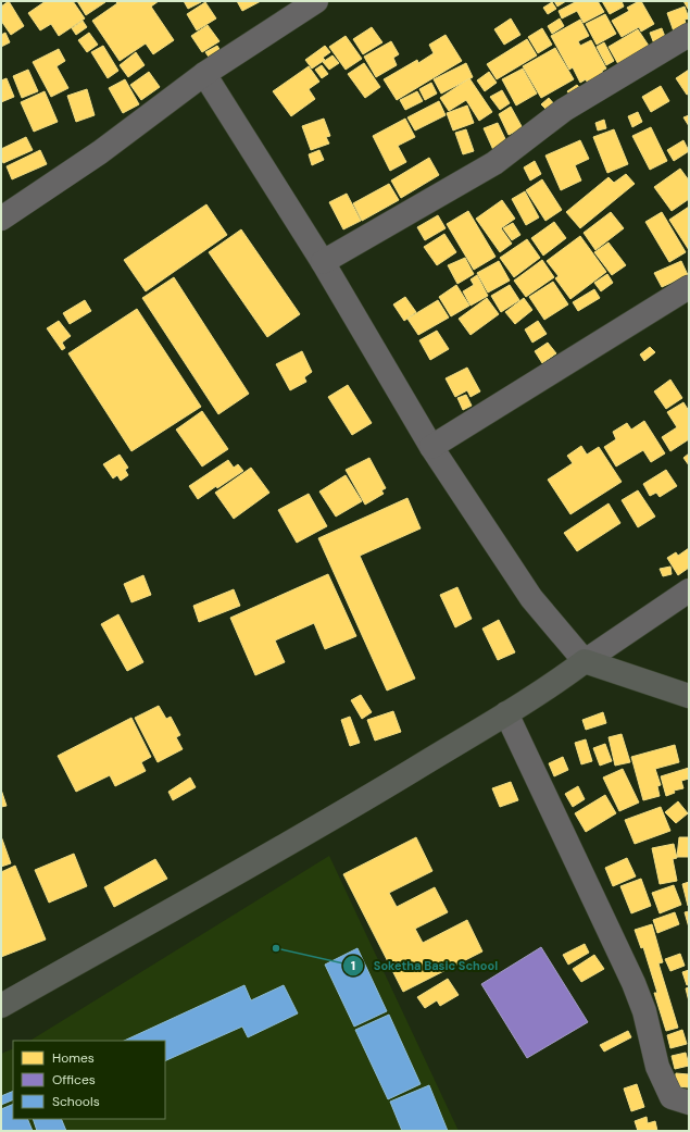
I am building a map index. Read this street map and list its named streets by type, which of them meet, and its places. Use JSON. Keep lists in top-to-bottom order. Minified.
{"places":["Soketha Basic School"],"legend":["Homes","Offices","Schools"]}
